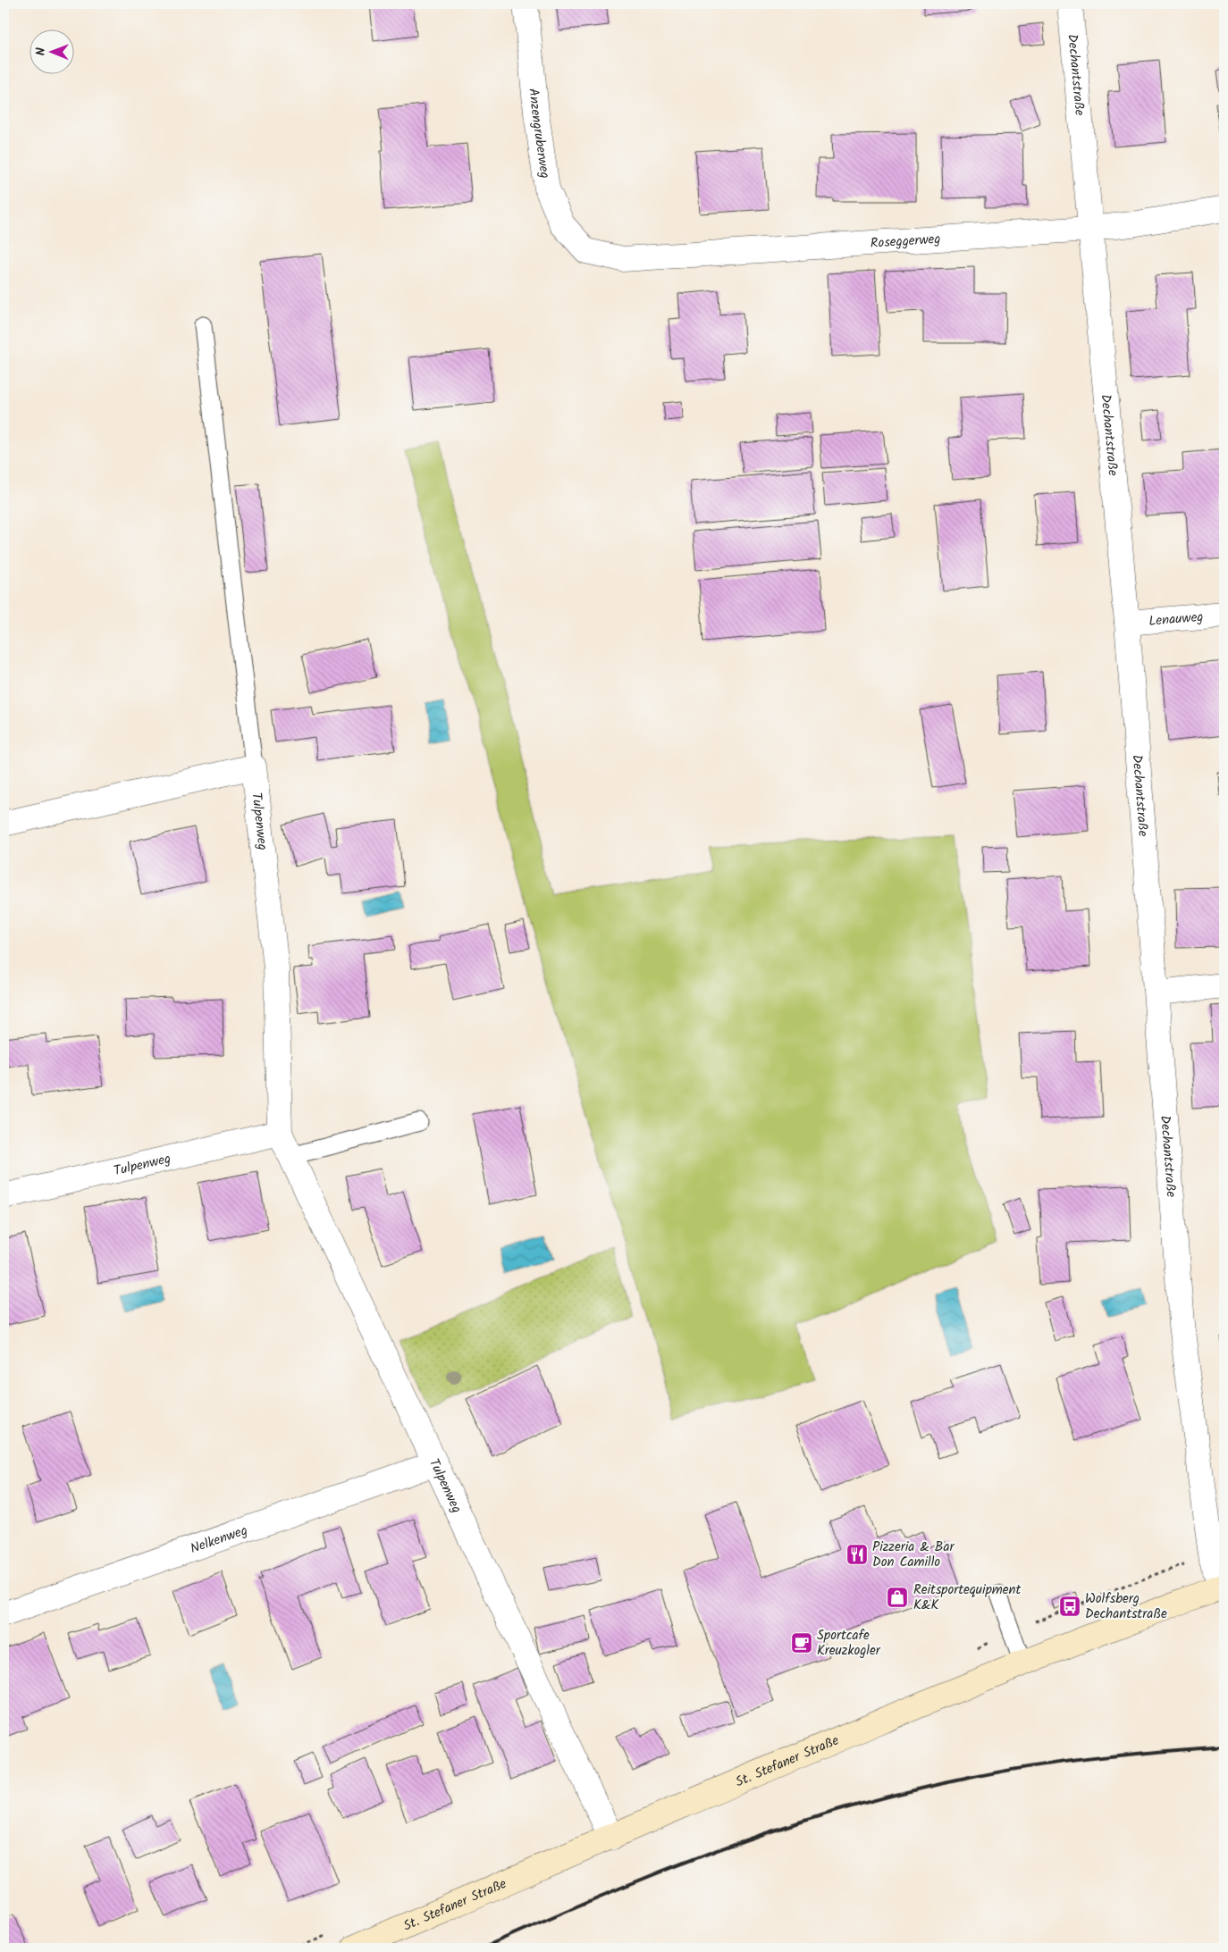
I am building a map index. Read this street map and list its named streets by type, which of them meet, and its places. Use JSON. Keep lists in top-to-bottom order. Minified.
{"streets":{"main road":["St. Stefaner Straße"],"street":["Dechantstraße","Anzengruberweg","Roseggerweg","Lenauweg","Tulpenweg","Nelkenweg"]},"crossings":[["Dechantstraße","Roseggerweg"],["Dechantstraße","Lenauweg"],["Dechantstraße","St. Stefaner Straße"],["Anzengruberweg","Roseggerweg"],["Tulpenweg","Nelkenweg"],["Tulpenweg","St. Stefaner Straße"]],"places":{"restaurant":["Pizzeria & Bar Don Camillo"],"shop":["Reitsportequipment K&K"],"bus stop":["Wolfsberg Dechantstraße"],"cafe":["Sportcafe Kreuzkogler"]},"north":"left"}
